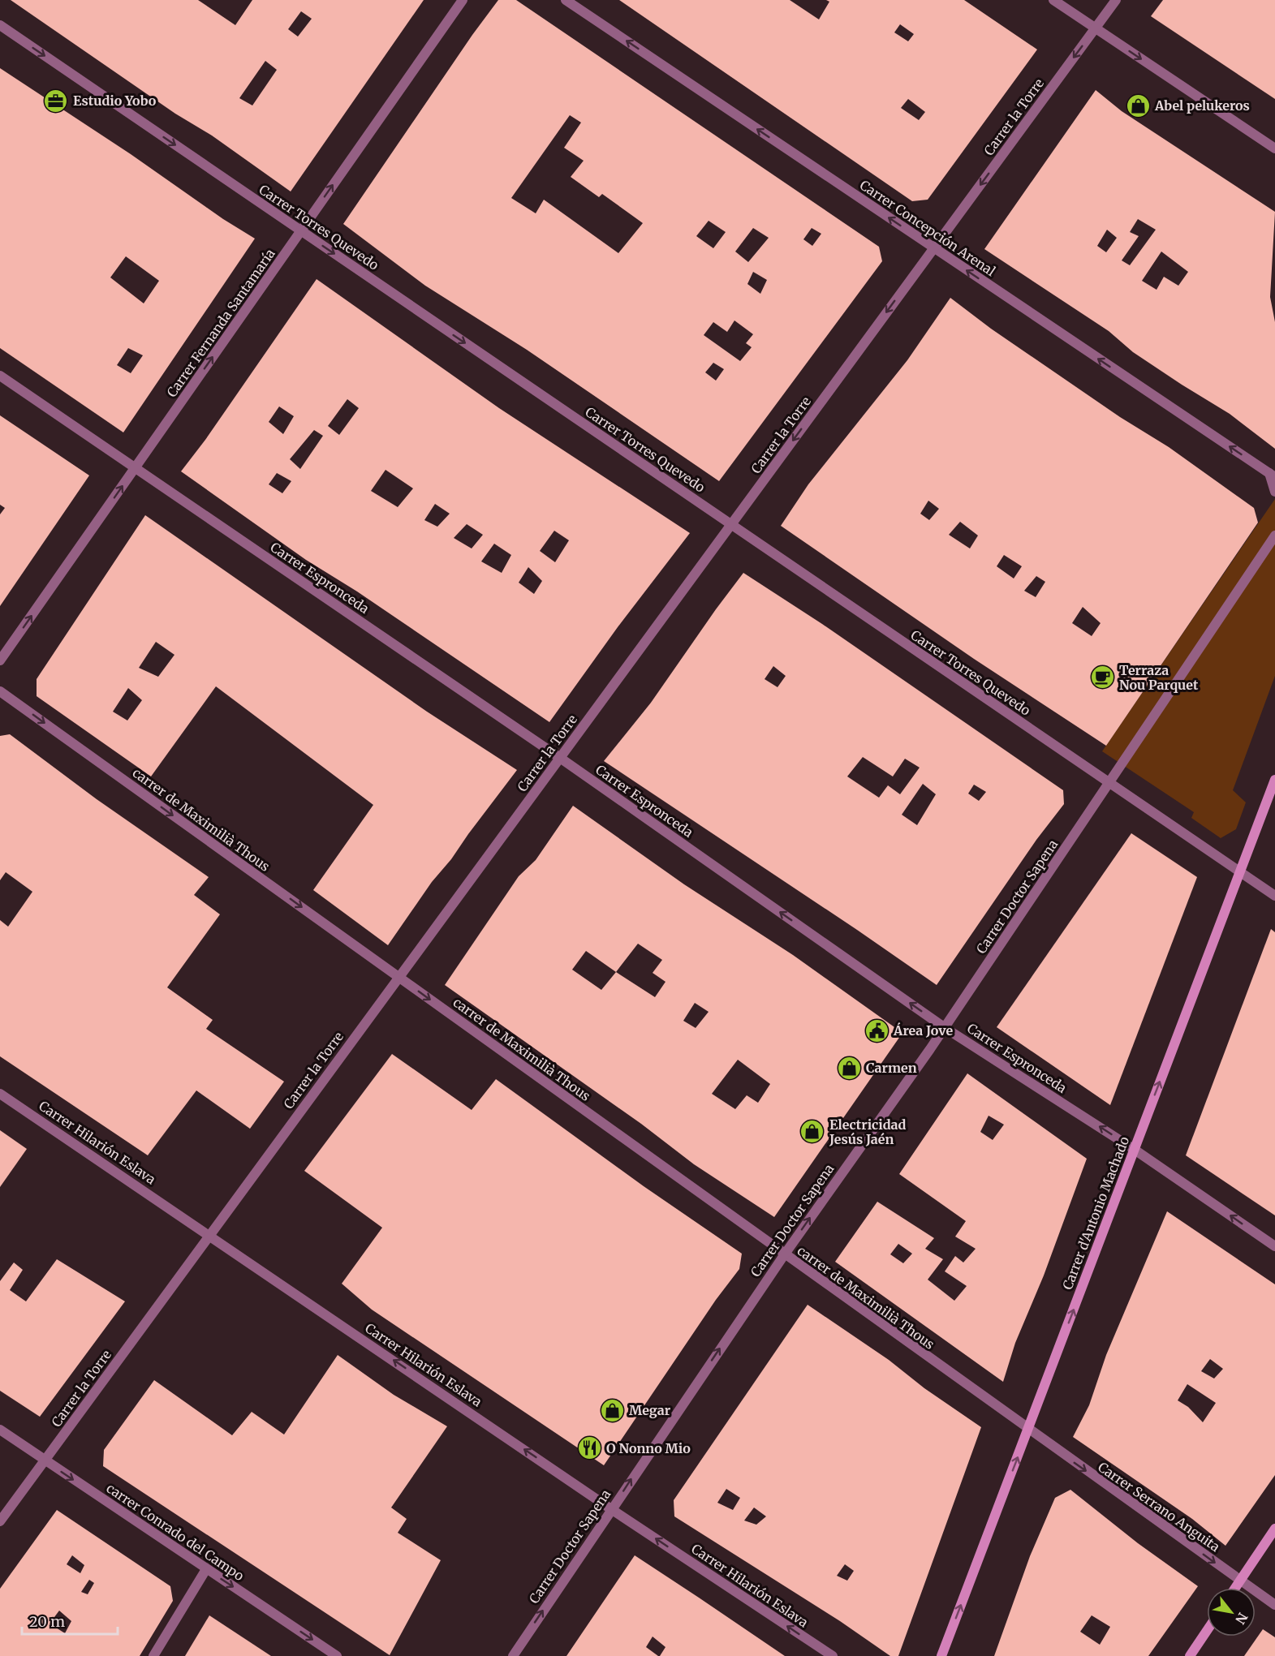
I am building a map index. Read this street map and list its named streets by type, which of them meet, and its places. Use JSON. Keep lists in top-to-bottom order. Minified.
{"streets":{"main road":["Carrer d'Antonio Machado"],"street":["Carrer la Torre","Carrer Torres Quevedo","Carrer Concepción Arenal","Carrer Fernanda Santamaría","Carrer Espronceda","carrer de Maximilià Thous","Carrer Doctor Sapena","Carrer Hilarión Eslava","Carrer Serrano Anguita","carrer Conrado del Campo"]},"crossings":[["Carrer la Torre","Carrer Torres Quevedo"],["Carrer la Torre","Carrer Concepción Arenal"],["Carrer la Torre","Carrer Espronceda"],["Carrer la Torre","carrer de Maximilià Thous"],["Carrer la Torre","Carrer Hilarión Eslava"],["Carrer la Torre","carrer Conrado del Campo"],["Carrer Torres Quevedo","Carrer Fernanda Santamaría"],["Carrer Torres Quevedo","Carrer Doctor Sapena"],["Carrer Torres Quevedo","Carrer d'Antonio Machado"],["Carrer Fernanda Santamaría","Carrer Espronceda"],["Carrer Espronceda","Carrer Doctor Sapena"],["Carrer Espronceda","Carrer d'Antonio Machado"],["carrer de Maximilià Thous","Carrer Doctor Sapena"],["carrer de Maximilià Thous","Carrer d'Antonio Machado"],["carrer de Maximilià Thous","Carrer Serrano Anguita"],["Carrer Doctor Sapena","Carrer Hilarión Eslava"],["Carrer d'Antonio Machado","Carrer Serrano Anguita"]],"one_way":["Carrer Torres Quevedo","Carrer Concepción Arenal","Carrer Fernanda Santamaría","Carrer Espronceda","carrer de Maximilià Thous","Carrer Doctor Sapena","Carrer Hilarión Eslava","Carrer d'Antonio Machado","Carrer Serrano Anguita","carrer Conrado del Campo"],"places":{"office":["Estudio Yobo"],"shop":["Abel pelukeros","Carmen","Electricidad Jesús Jaén","Megar"],"cafe":["Terraza Nou Parquet"],"public building":["Área Jove"],"restaurant":["O Nonno Mio"]},"scale_bar":"20 m","north":"bottom right"}
